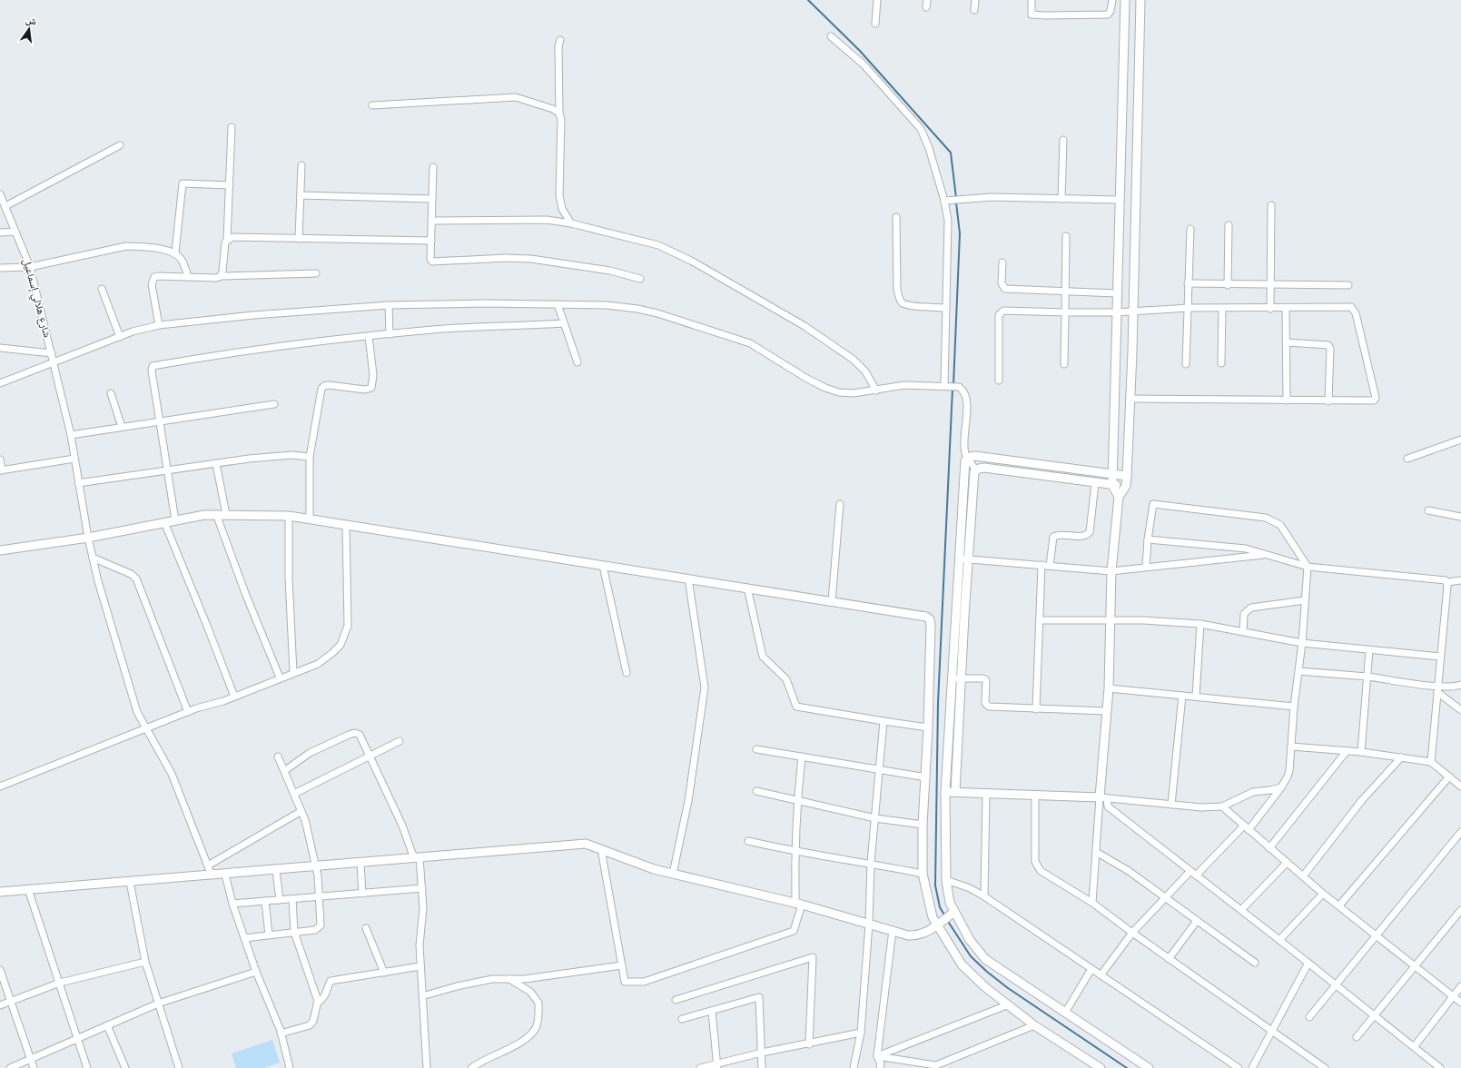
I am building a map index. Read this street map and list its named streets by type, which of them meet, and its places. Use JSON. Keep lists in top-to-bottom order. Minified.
{"streets":{"street":["شارع هلالي إسماعيل"]},"north":"top"}
